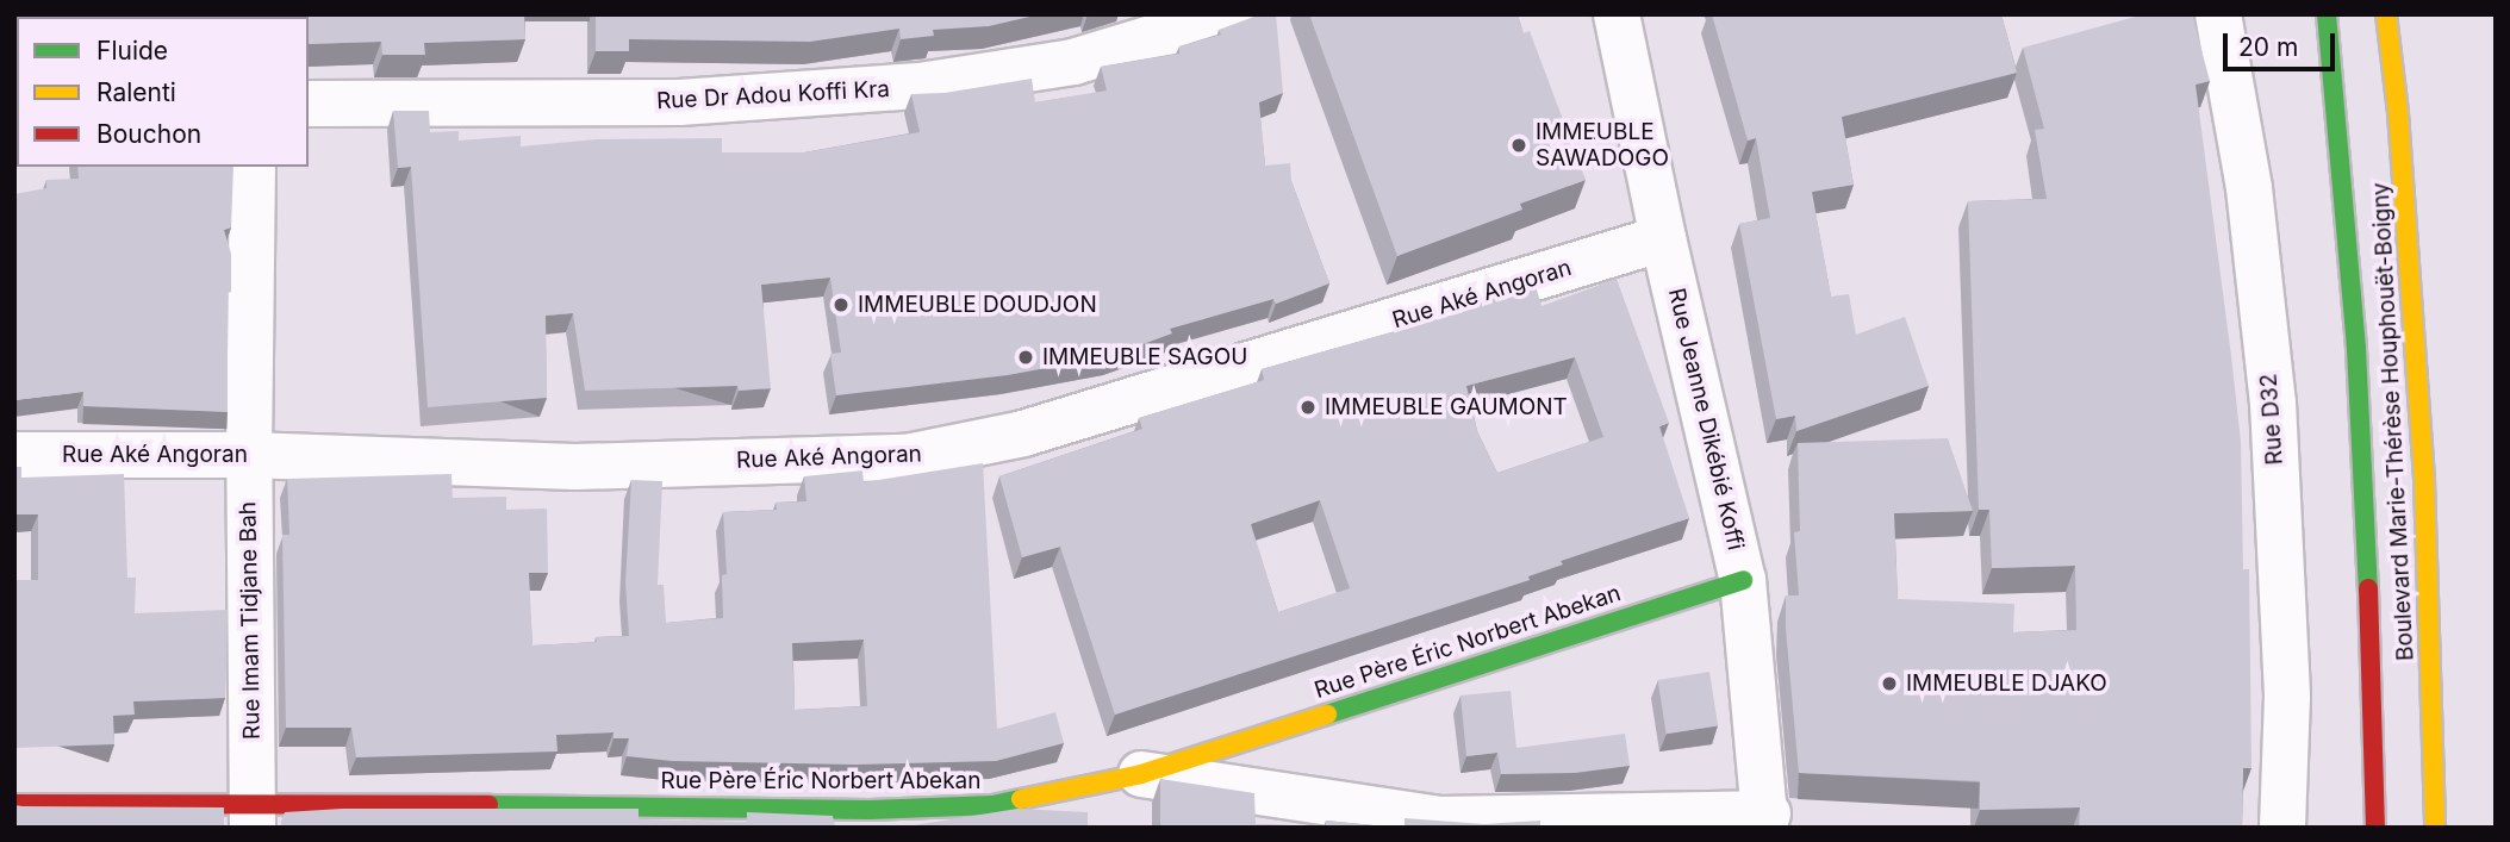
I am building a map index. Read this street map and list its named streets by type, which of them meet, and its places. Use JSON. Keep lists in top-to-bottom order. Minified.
{"streets":{"street":["Rue Dr Adou Koffi Kra","Rue Aké Angoran","Rue Jeanne Dikébié Koffi","Rue D32","Boulevard Marie-Thérèse Houphouët-Boigny","Rue Imam Tidjane Bah","Rue Père Éric Norbert Abekan"]},"crossings":[["Rue Aké Angoran","Rue Jeanne Dikébié Koffi"],["Rue Aké Angoran","Rue Imam Tidjane Bah"],["Rue Jeanne Dikébié Koffi","Rue Père Éric Norbert Abekan"],["Rue Imam Tidjane Bah","Rue Père Éric Norbert Abekan"]],"places":["IMMEUBLE SAWADOGO","IMMEUBLE DOUDJON","IMMEUBLE SAGOU","IMMEUBLE GAUMONT","IMMEUBLE DJAKO"],"legend":["Fluide","Ralenti","Bouchon"],"scale_bar":"20 m"}
